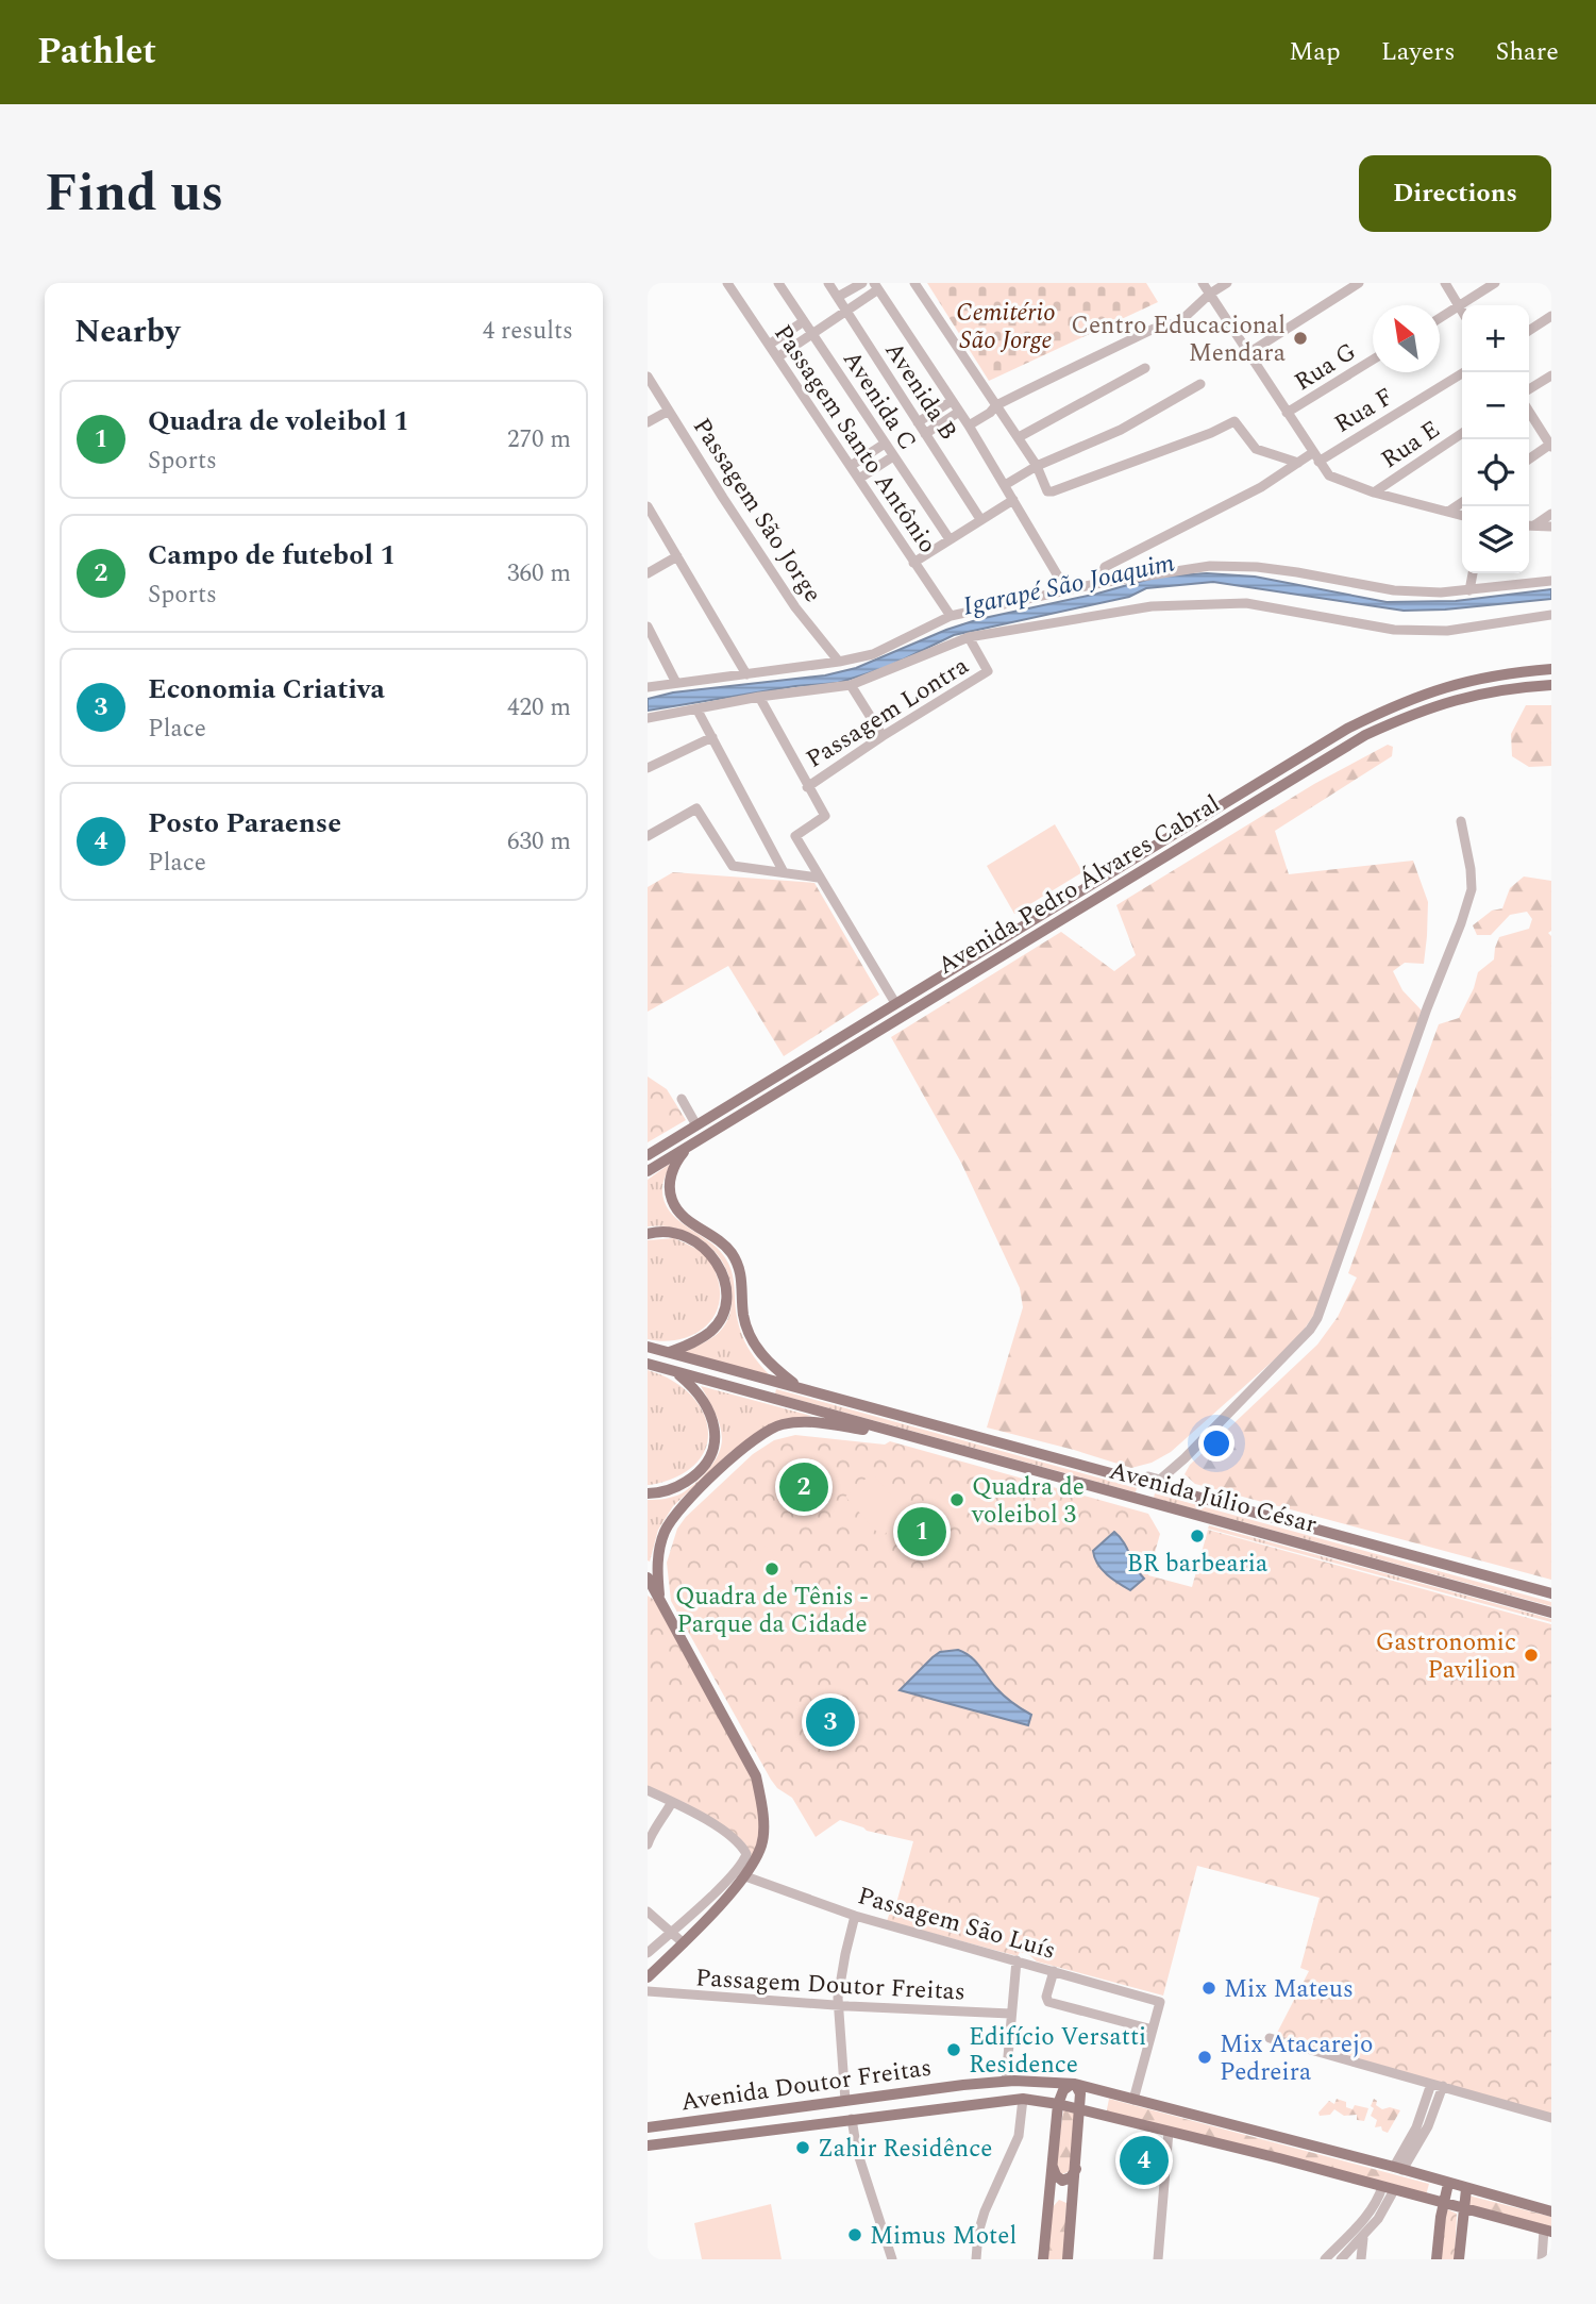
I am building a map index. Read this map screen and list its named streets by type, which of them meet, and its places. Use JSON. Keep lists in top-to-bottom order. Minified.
{"streets":{"main road":["Avenida Pedro Álvares Cabral","Avenida Júlio César","Avenida Doutor Freitas"],"street":["Rua G","Avenida B","Avenida C","Rua F","Passagem Santo Antônio","Rua E","Passagem São Jorge","Passagem Lontra","Passagem São Luís","Passagem Doutor Freitas"]},"water":["Igarapé São Joaquim"],"parks":["Cemitério São Jorge"],"places":["Centro Educacional Mendara","Quadra de voleibol 3","BR barbearia","Quadra de Tênis - Parque da Cidade","Gastronomic Pavilion","Mix Mateus","Edifício Versatti Residence","Mix Atacarejo Pedreira","Zahir Residênce","Mimus Motel"],"north":"top left","page":{"header":"Pathlet","nav":["Map","Layers","Share"],"title":"Find us","buttons":"Directions","heading":["Nearby","4 results"],"map_buttons":["+","−"],"list":[{"mark":"1","name":"Quadra de voleibol 1","note":"Sports","value":"270 m"},{"mark":"2","name":"Campo de futebol 1","note":"Sports","value":"360 m"},{"mark":"3","name":"Economia Criativa","note":"Place","value":"420 m"},{"mark":"4","name":"Posto Paraense","note":"Place","value":"630 m"}],"pins":["2","1","3","4"]}}
